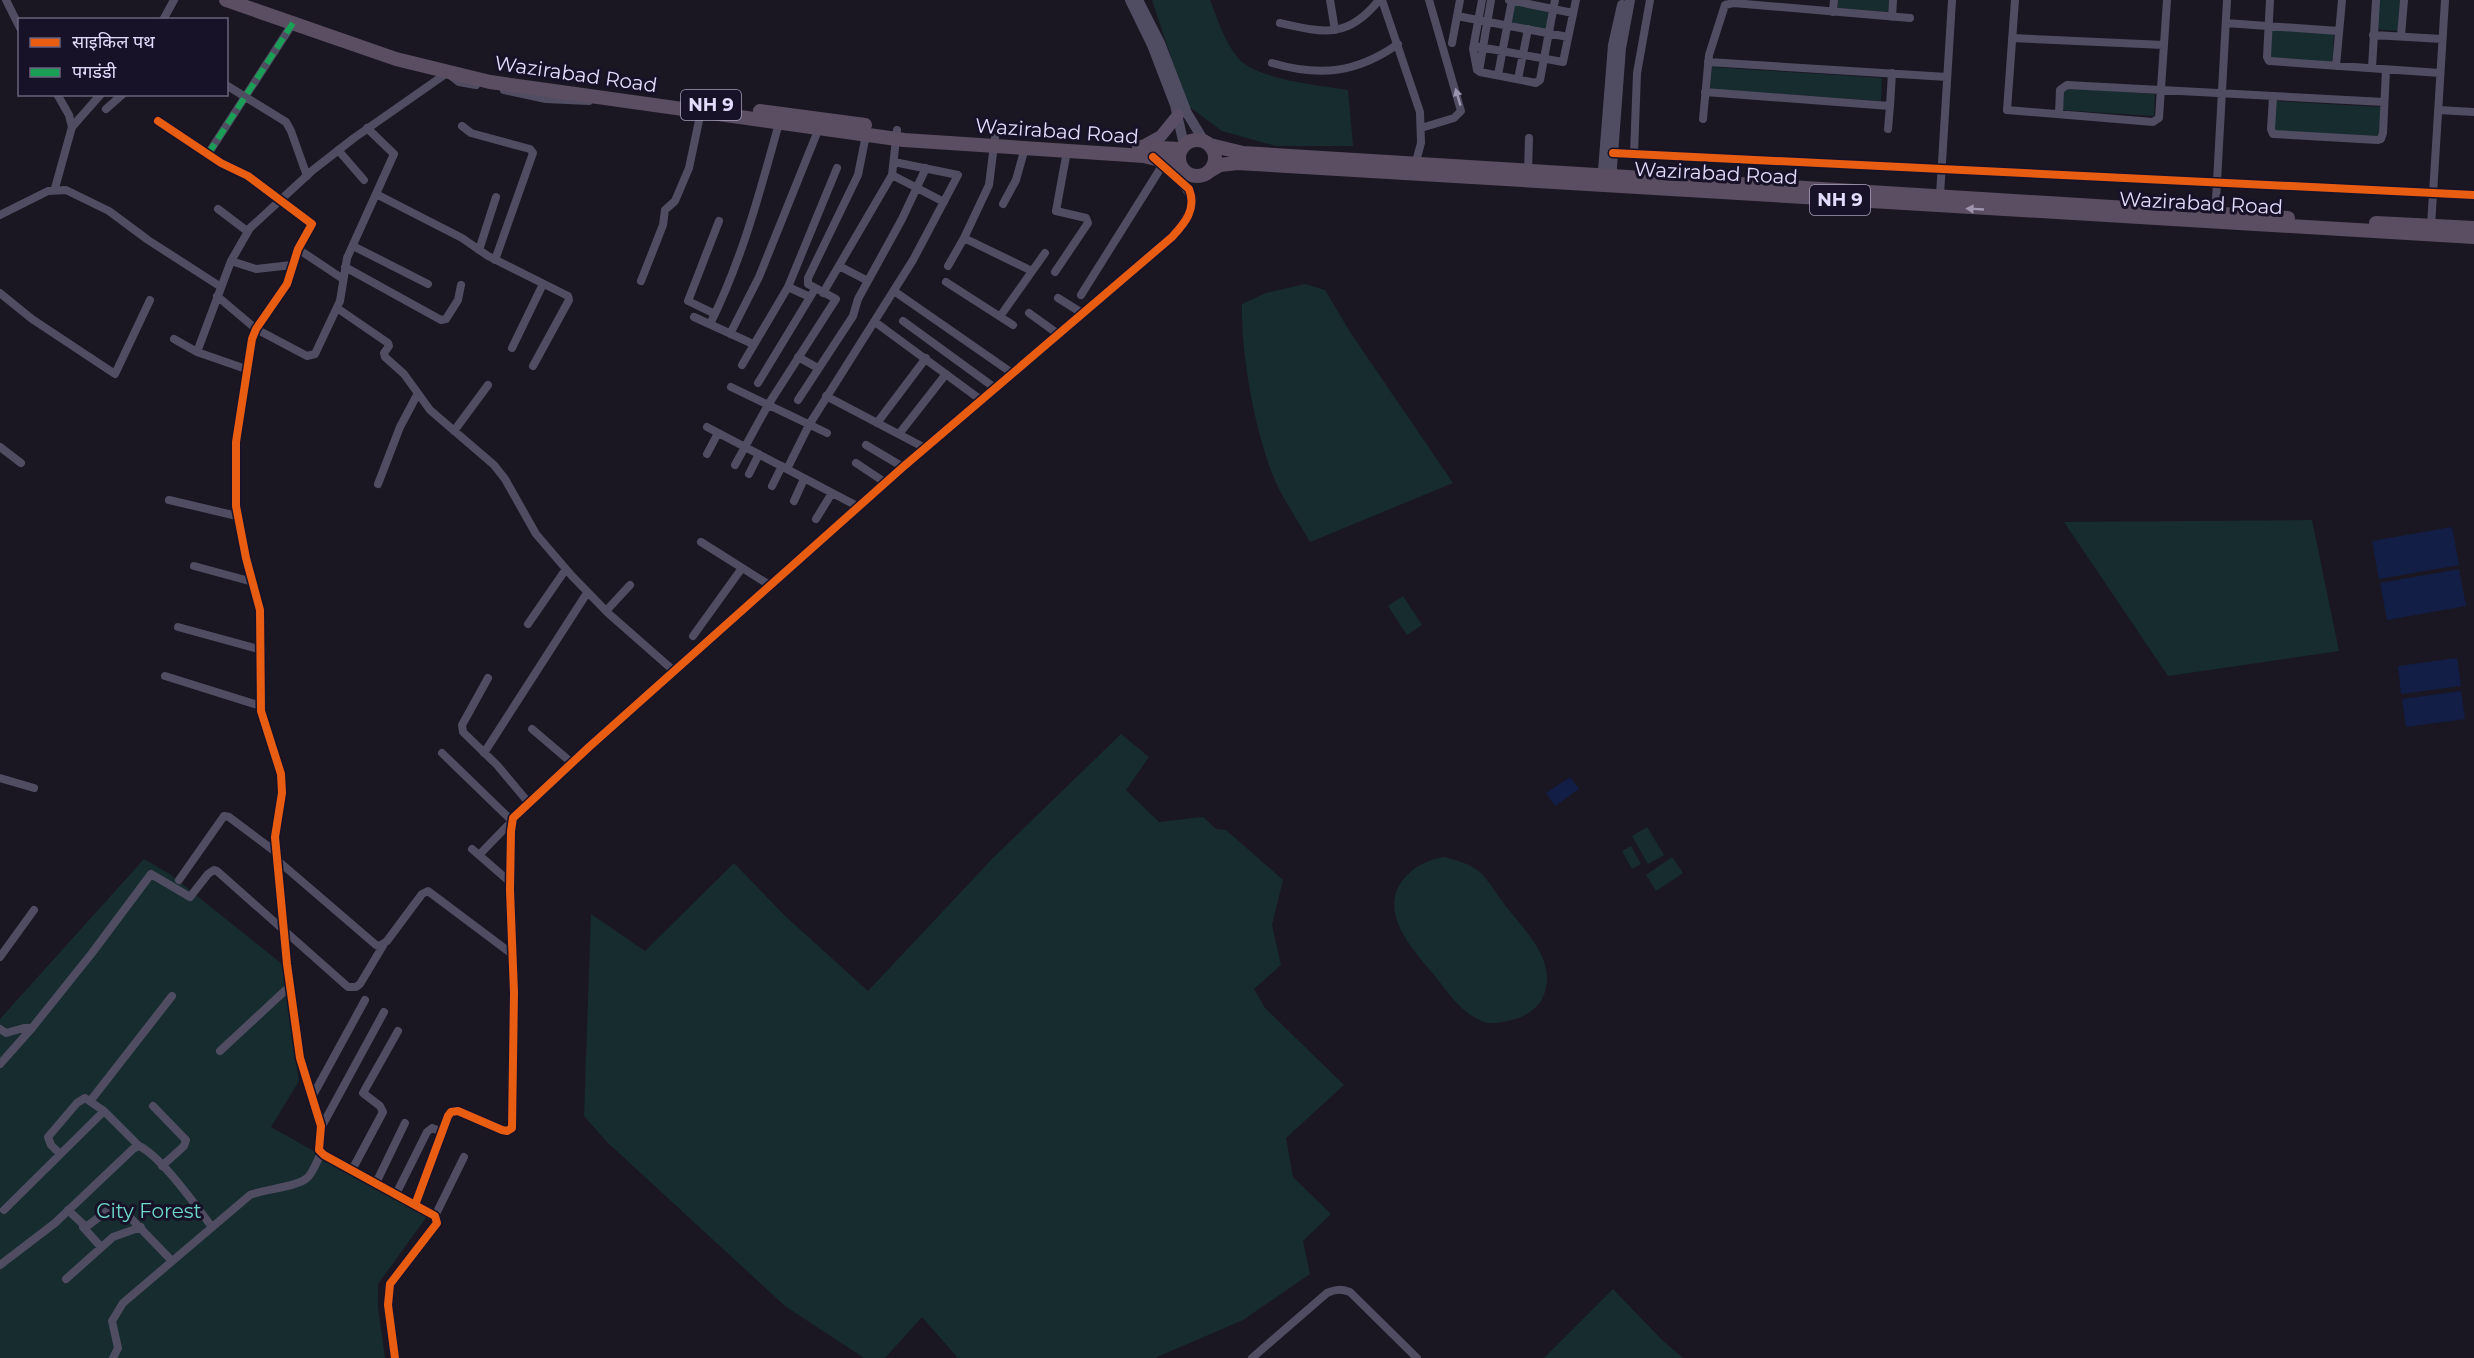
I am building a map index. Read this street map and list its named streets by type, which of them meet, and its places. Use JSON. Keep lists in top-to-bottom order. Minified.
{"streets":{"highway":["Wazirabad Road","NH 9"]},"parks":["City Forest"],"legend":["साइकिल पथ","पगडंडी"]}
